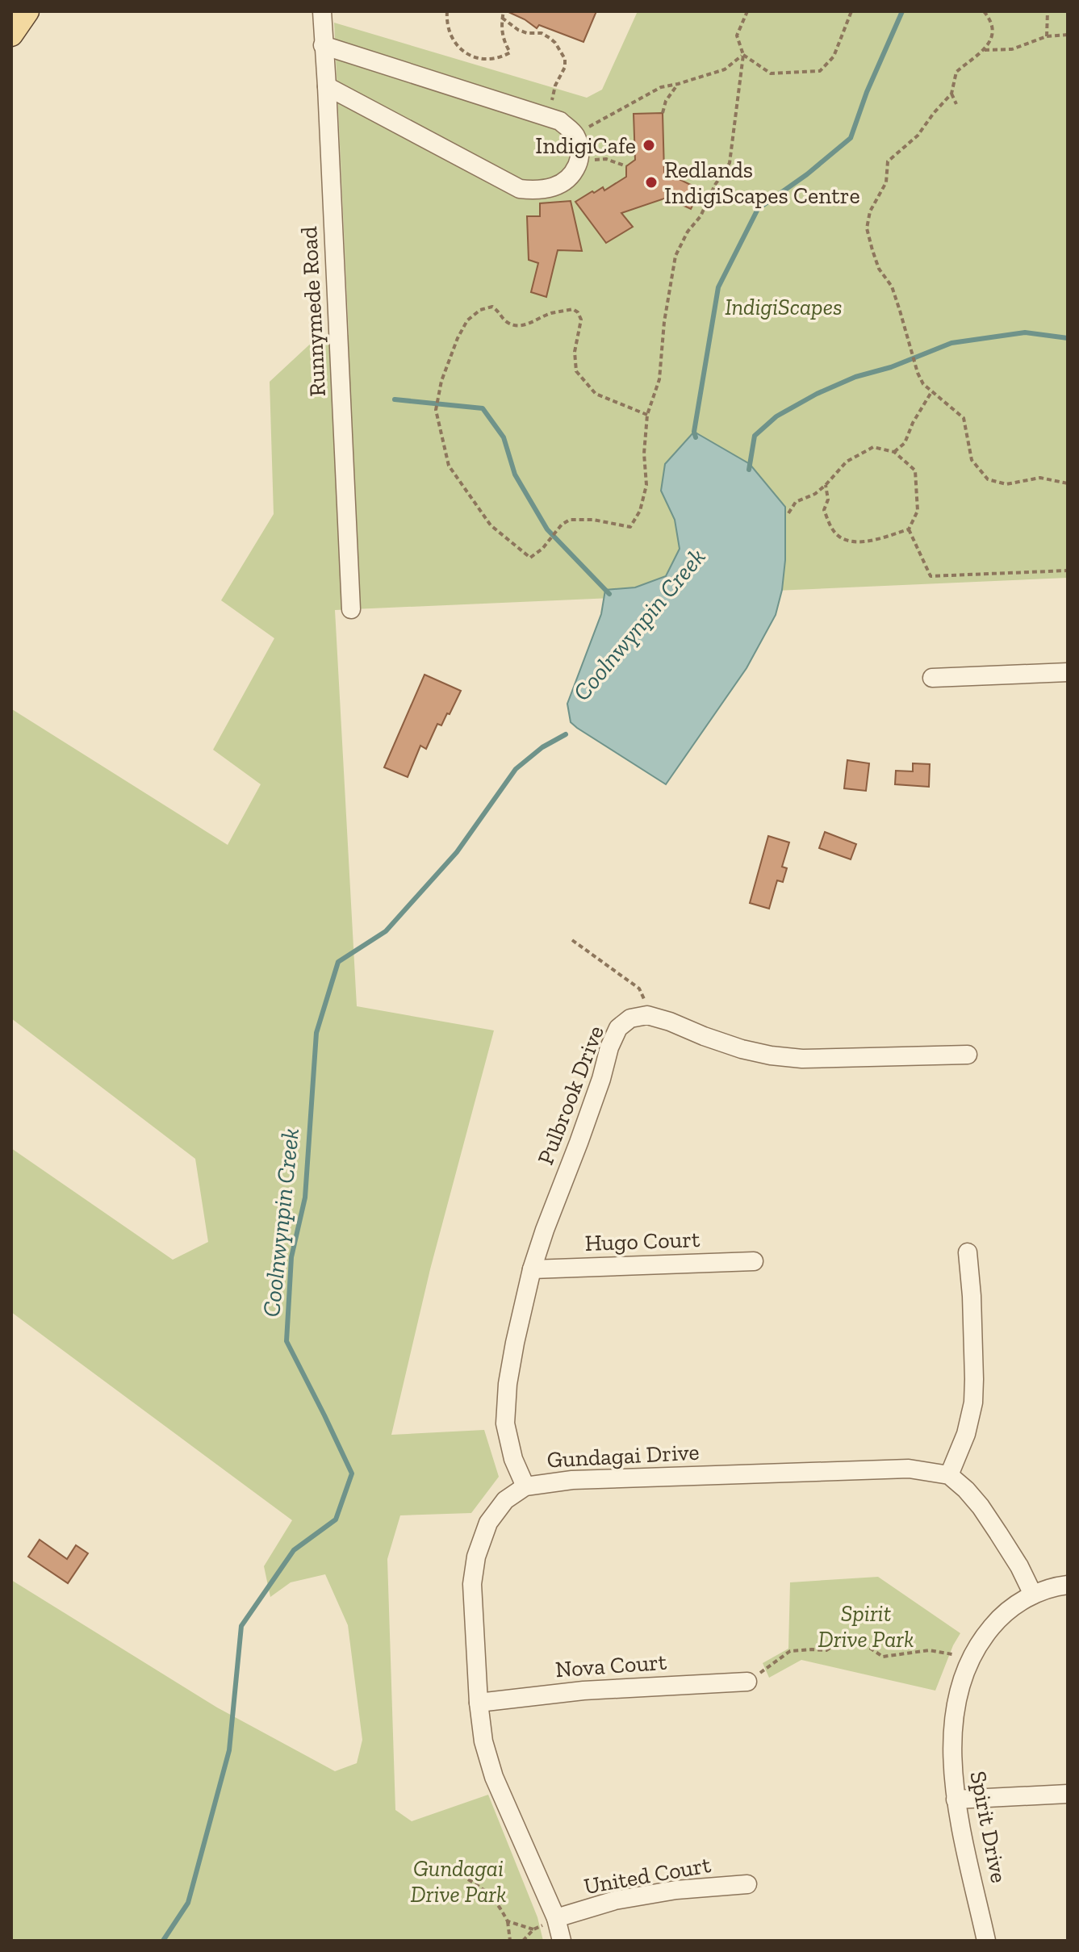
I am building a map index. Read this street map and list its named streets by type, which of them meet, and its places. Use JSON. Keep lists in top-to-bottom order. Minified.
{"streets":{"street":["Runnymede Road","Pulbrook Drive","Hugo Court","Gundagai Drive","Nova Court","Spirit Drive","United Court"]},"crossings":[["Pulbrook Drive","Hugo Court"],["Pulbrook Drive","Gundagai Drive"],["Gundagai Drive","Nova Court"],["Gundagai Drive","United Court"]],"water":["Coolnwynpin Creek"],"parks":["IndigiScapes","Spirit Drive Park","Gundagai Drive Park"],"places":["IndigiCafe","Redlands IndigiScapes Centre"]}
